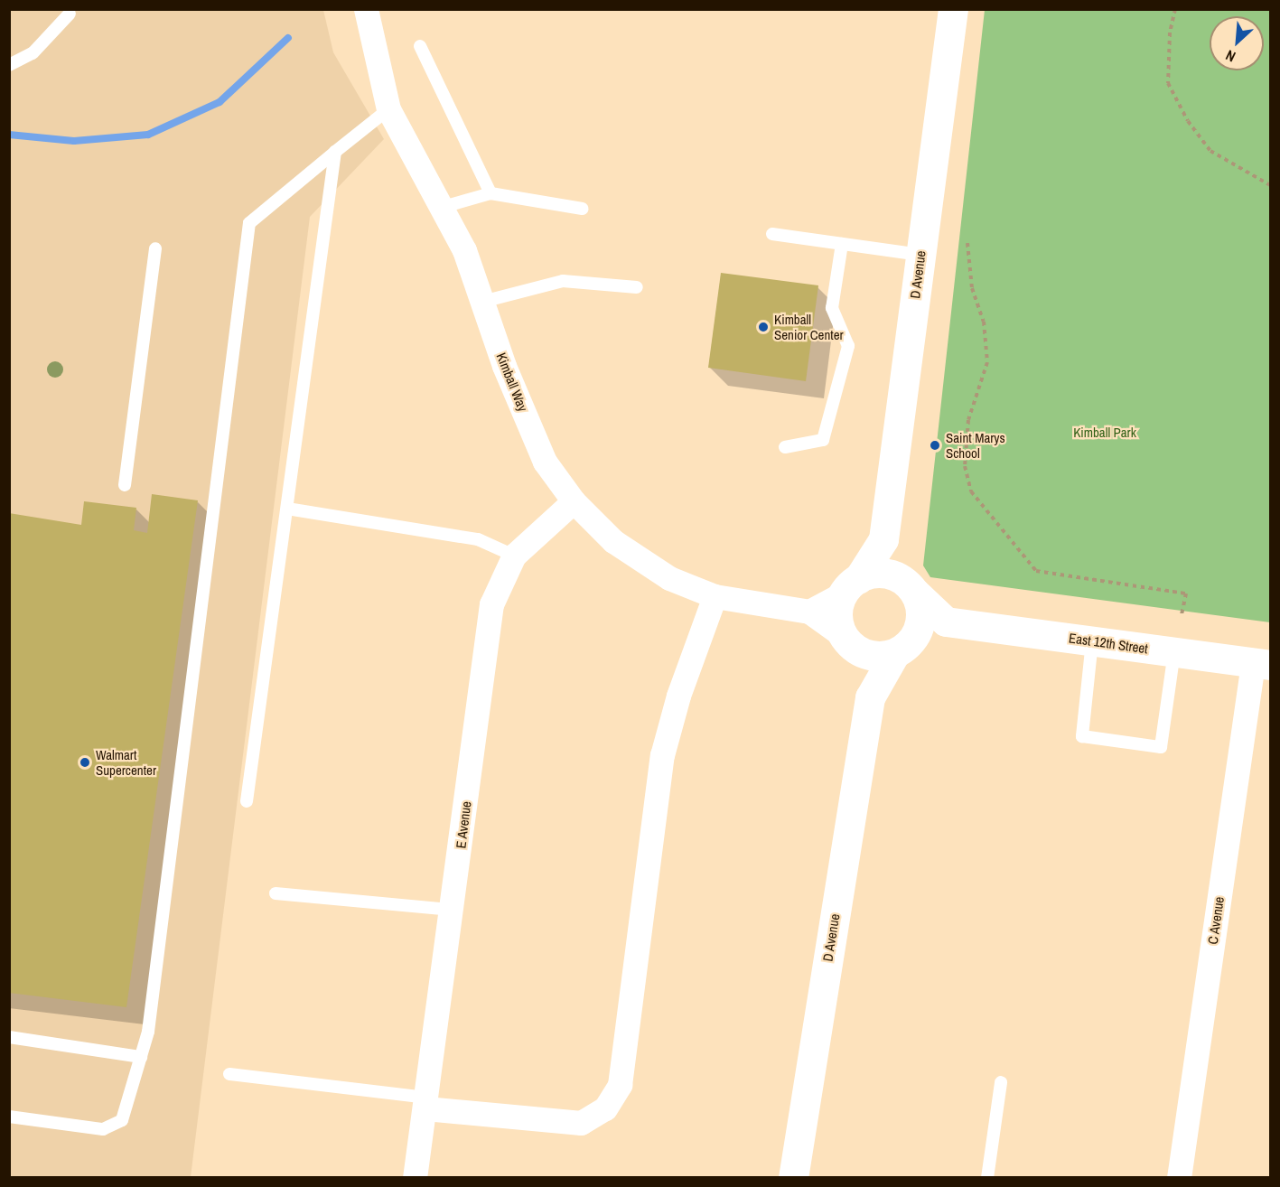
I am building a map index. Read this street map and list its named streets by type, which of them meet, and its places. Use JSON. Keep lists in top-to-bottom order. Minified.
{"streets":{"street":["D Avenue","Kimball Way","East 12th Street","E Avenue","C Avenue"]},"crossings":[["D Avenue","Kimball Way"],["Kimball Way","E Avenue"],["East 12th Street","C Avenue"]],"parks":["Kimball Park"],"places":["Kimball Senior Center","Saint Marys School","Walmart Supercenter"],"north":"bottom left"}
